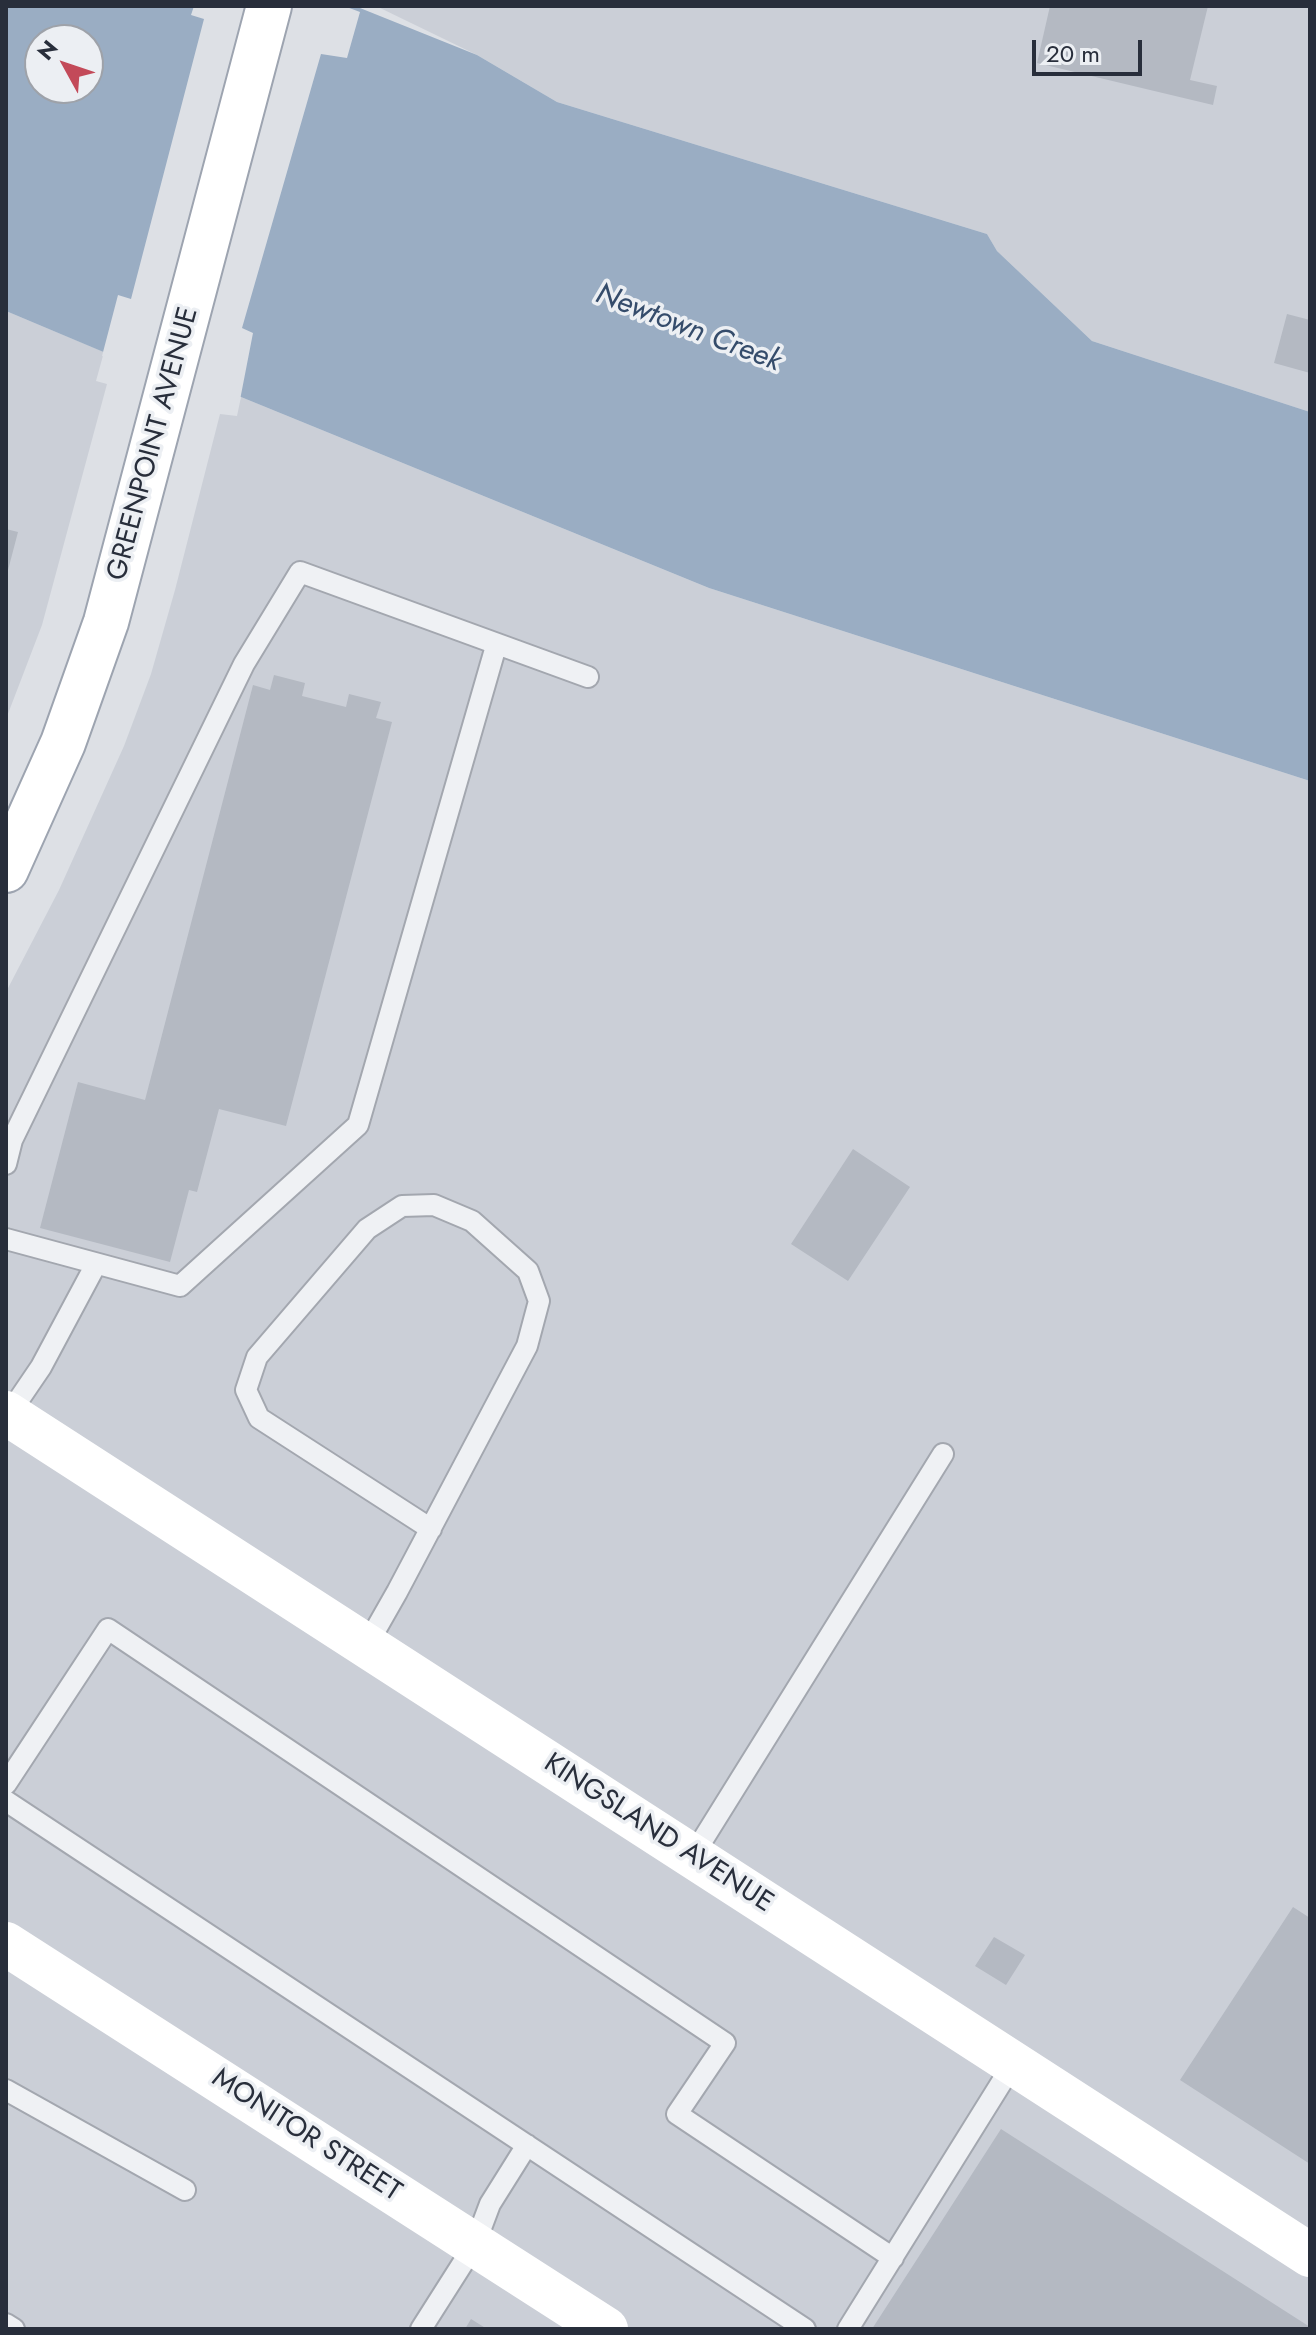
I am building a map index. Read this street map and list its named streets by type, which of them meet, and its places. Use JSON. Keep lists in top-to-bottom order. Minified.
{"streets":{"main road":["GREENPOINT AVENUE","KINGSLAND AVENUE","MONITOR STREET"]},"water":["Newtown Creek"],"scale_bar":"20 m","north":"top left"}
